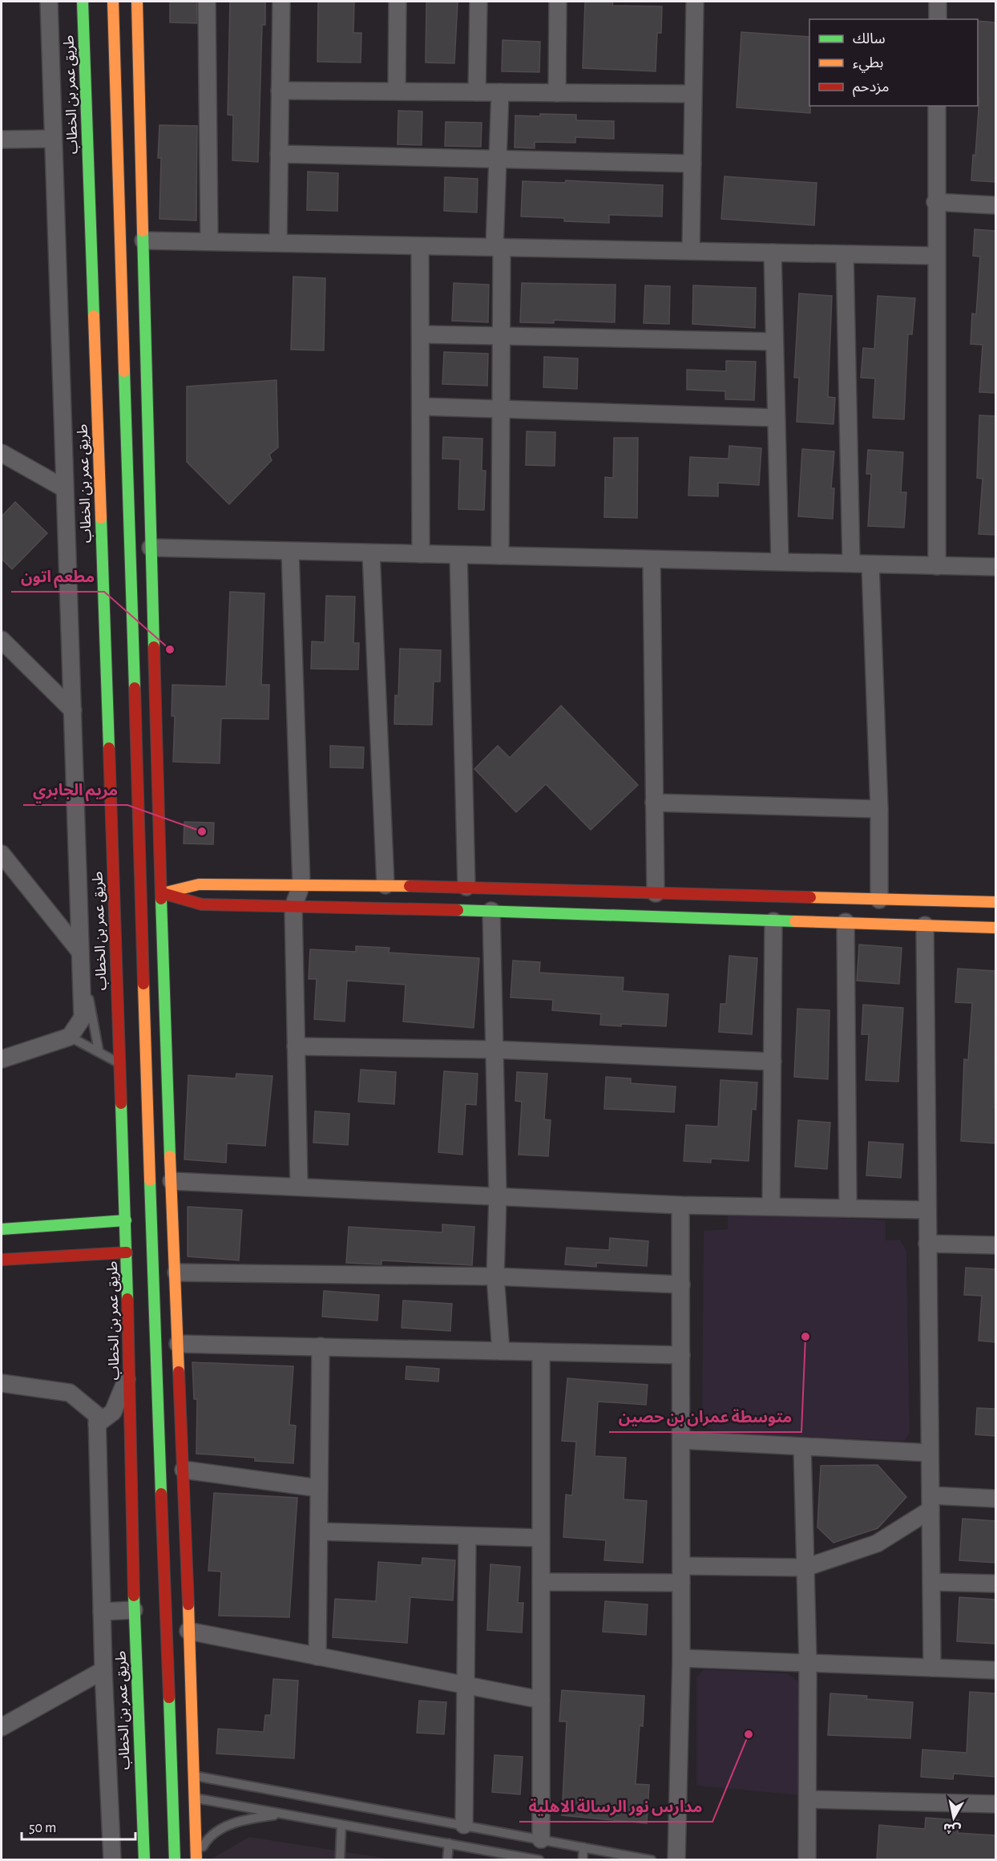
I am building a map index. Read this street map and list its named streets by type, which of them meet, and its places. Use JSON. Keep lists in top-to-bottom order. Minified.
{"streets":{"street":["طريق عمر بن الخطاب"]},"places":["مطعم اتون","مريم الجابري","متوسطة عمران بن حصين","مدارس نور الرسالة الاهلية"],"legend":["سالك","بطيء","مزدحم"],"scale_bar":"50 m","north":"bottom"}
